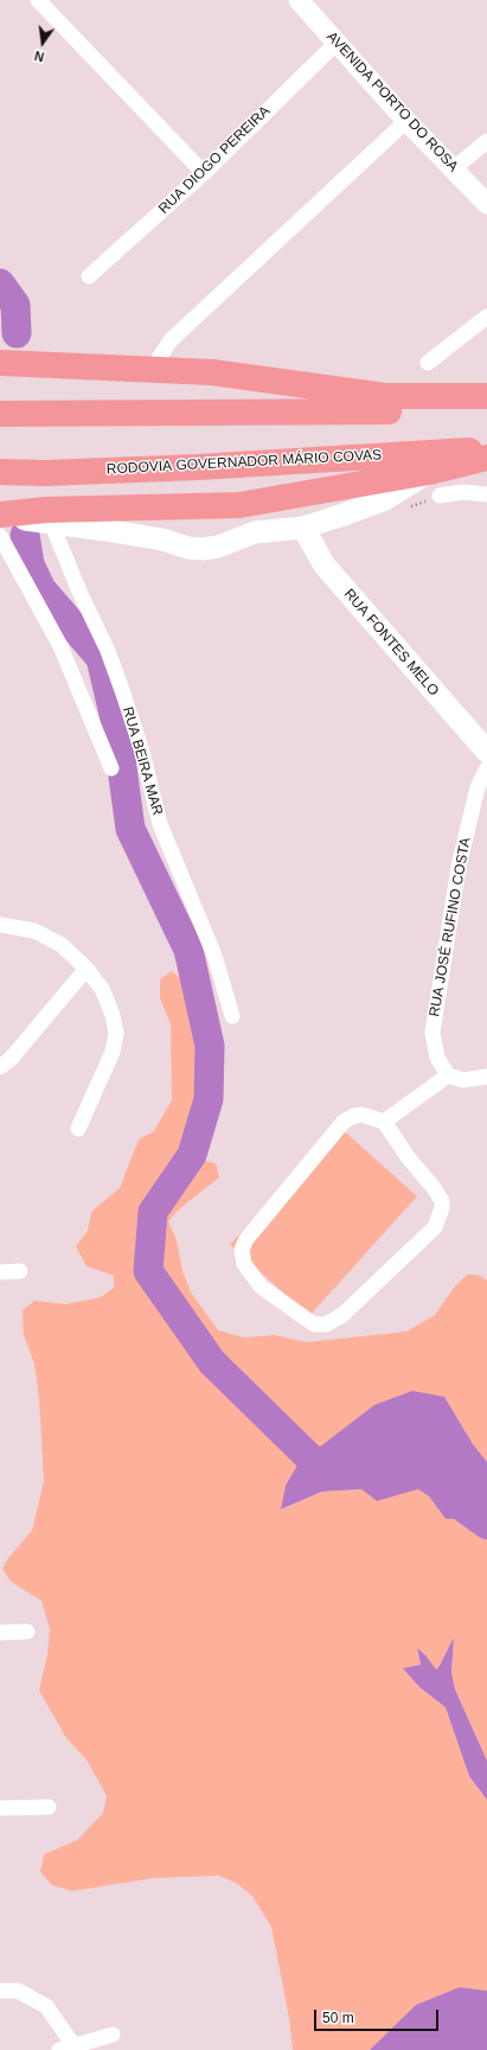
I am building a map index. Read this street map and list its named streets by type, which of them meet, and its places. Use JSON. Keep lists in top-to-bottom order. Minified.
{"streets":{"highway":["RODOVIA GOVERNADOR MÁRIO COVAS"],"main road":["RUA FONTES MELO"],"street":["AVENIDA PORTO DO ROSA","RUA DIOGO PEREIRA","RUA BEIRA MAR","RUA JOSÉ RUFINO COSTA"]},"crossings":[["AVENIDA PORTO DO ROSA","RUA DIOGO PEREIRA"]],"scale_bar":"50 m","north":"bottom"}
